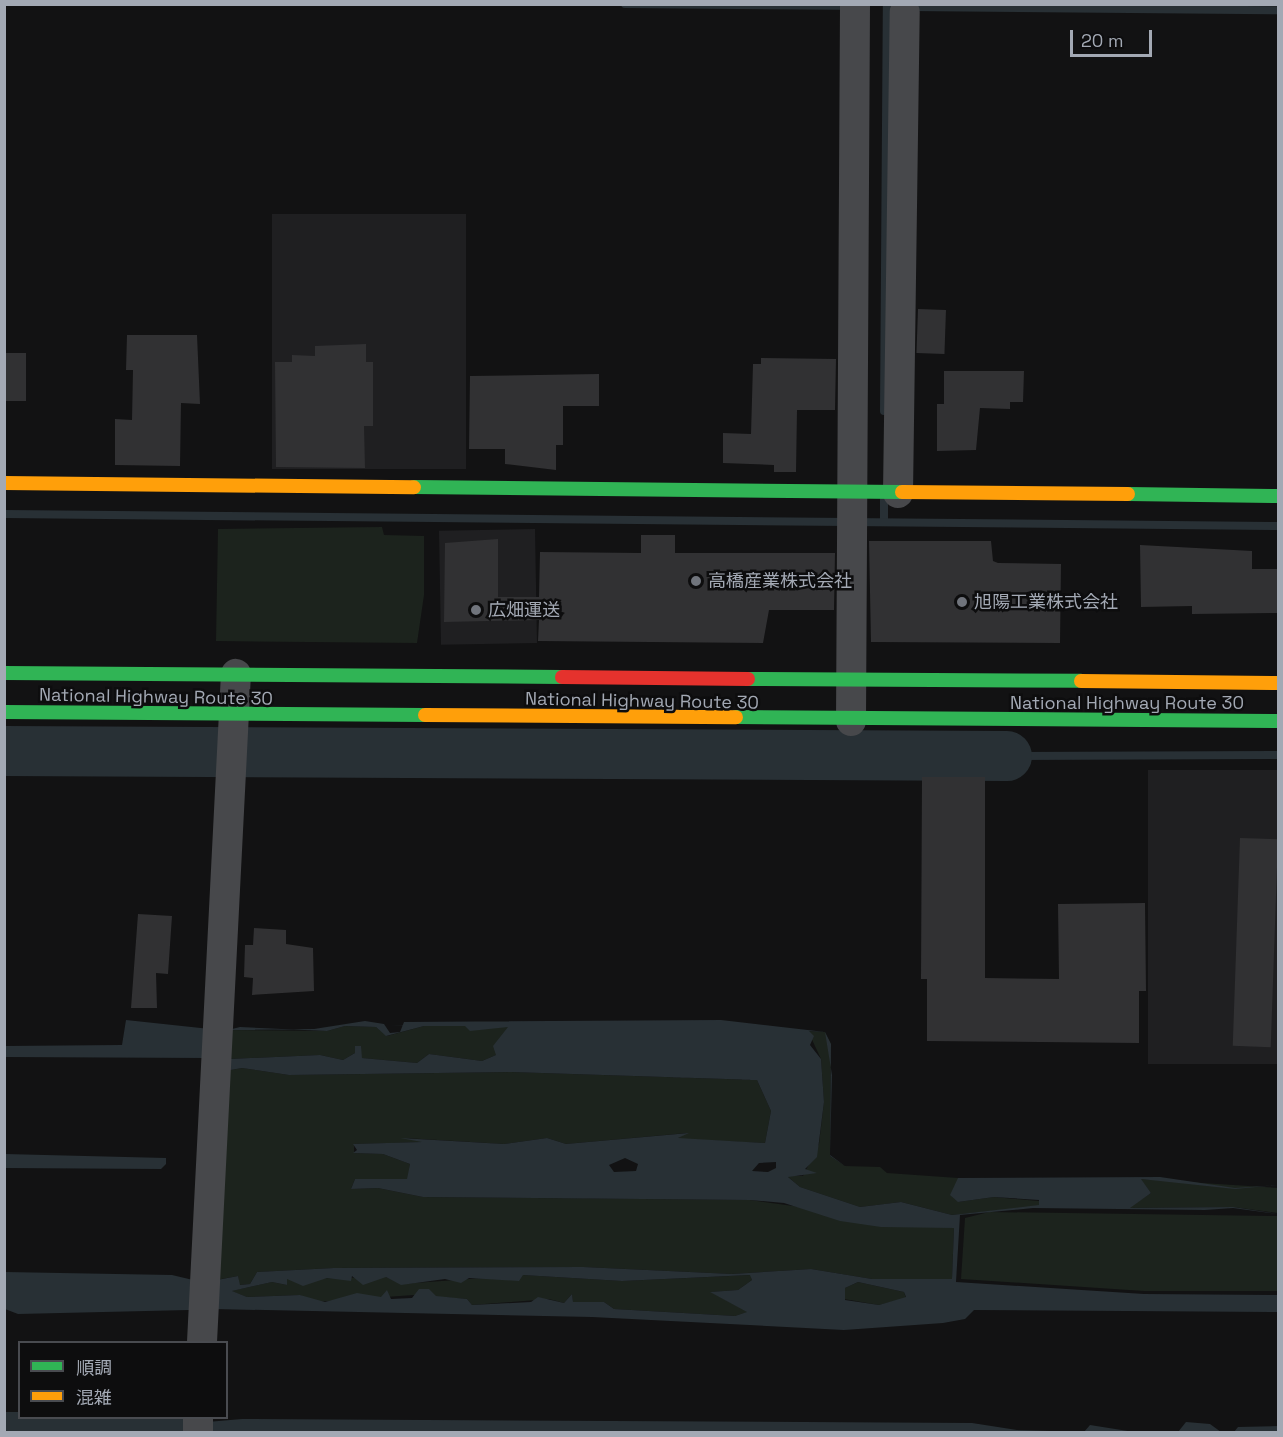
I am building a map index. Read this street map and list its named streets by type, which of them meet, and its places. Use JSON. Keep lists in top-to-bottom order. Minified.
{"streets":{"main road":["National Highway Route 30"]},"places":["高橋産業株式会社","旭陽工業株式会社","広畑運送"],"legend":["順調","混雑"],"scale_bar":"20 m"}
